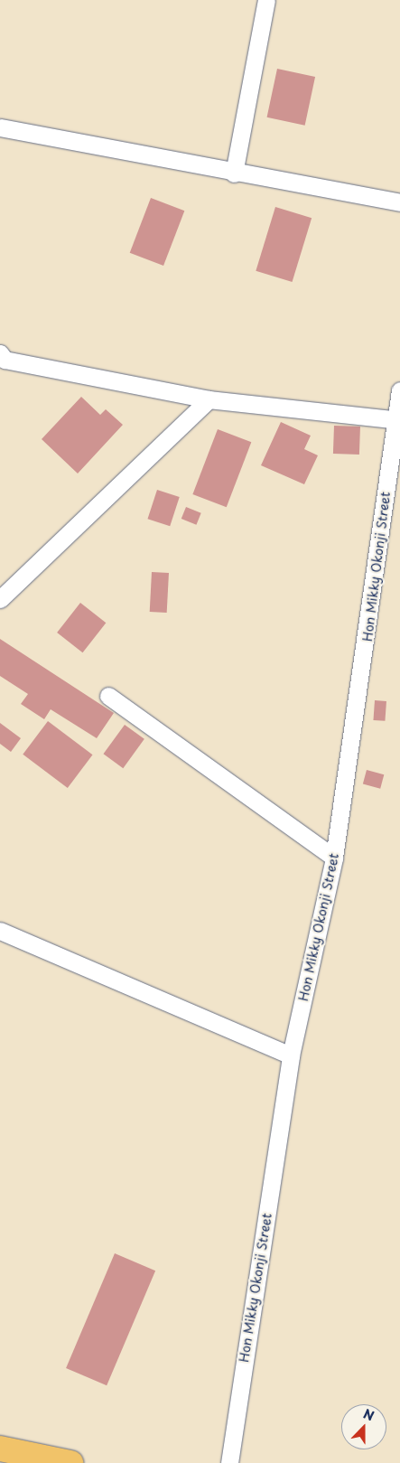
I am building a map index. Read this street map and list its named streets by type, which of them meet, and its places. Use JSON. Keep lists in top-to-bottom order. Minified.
{"streets":{"street":["Hon Mikky Okonji Street"]},"north":"top"}
